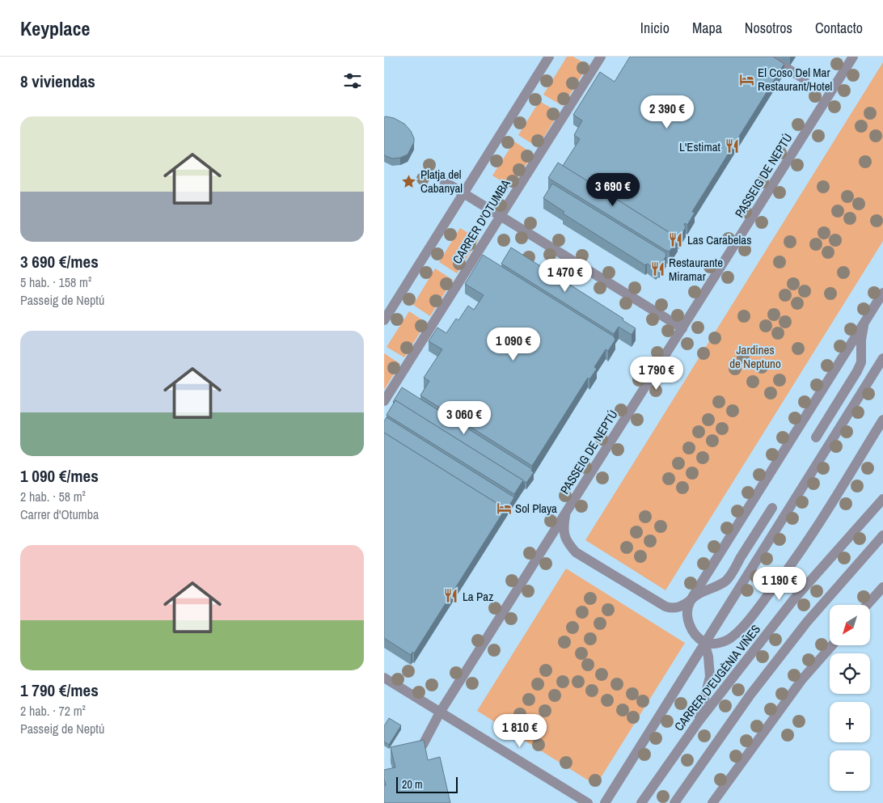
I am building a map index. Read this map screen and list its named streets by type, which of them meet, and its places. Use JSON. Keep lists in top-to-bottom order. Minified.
{"streets":{"street":["PASSEIG DE NEPTÚ","CARRER D'OTUMBA","CARRER D'EUGÈNIA VIÑES"]},"parks":["Jardines de Neptuno"],"places":{"hotel":["El Coso Del Mar Restaurant/Hotel","Sol Playa"],"restaurant":["L'Estimat","Las Carabelas","Restaurante Miramar","La Paz"],"place":["Platja del Cabanyal"]},"scale_bar":"20 m","north":"bottom left","page":{"header":"Keyplace","nav":["Inicio","Mapa","Nosotros","Contacto"],"heading":"8 viviendas","price":["2 390 €","3 690 €","1 470 €","1 090 €","1 790 €","3 060 €","1 190 €","1 810 €"],"list":[{"name":"3 690 €/mes","note":"5 hab. · 158 m² · Passeig de Neptú"},{"name":"1 090 €/mes","note":"2 hab. · 58 m² · Carrer d'Otumba"},{"name":"1 790 €/mes","note":"2 hab. · 72 m² · Passeig de Neptú"}],"map_buttons":["+","−"],"scale":"20 m"}}
